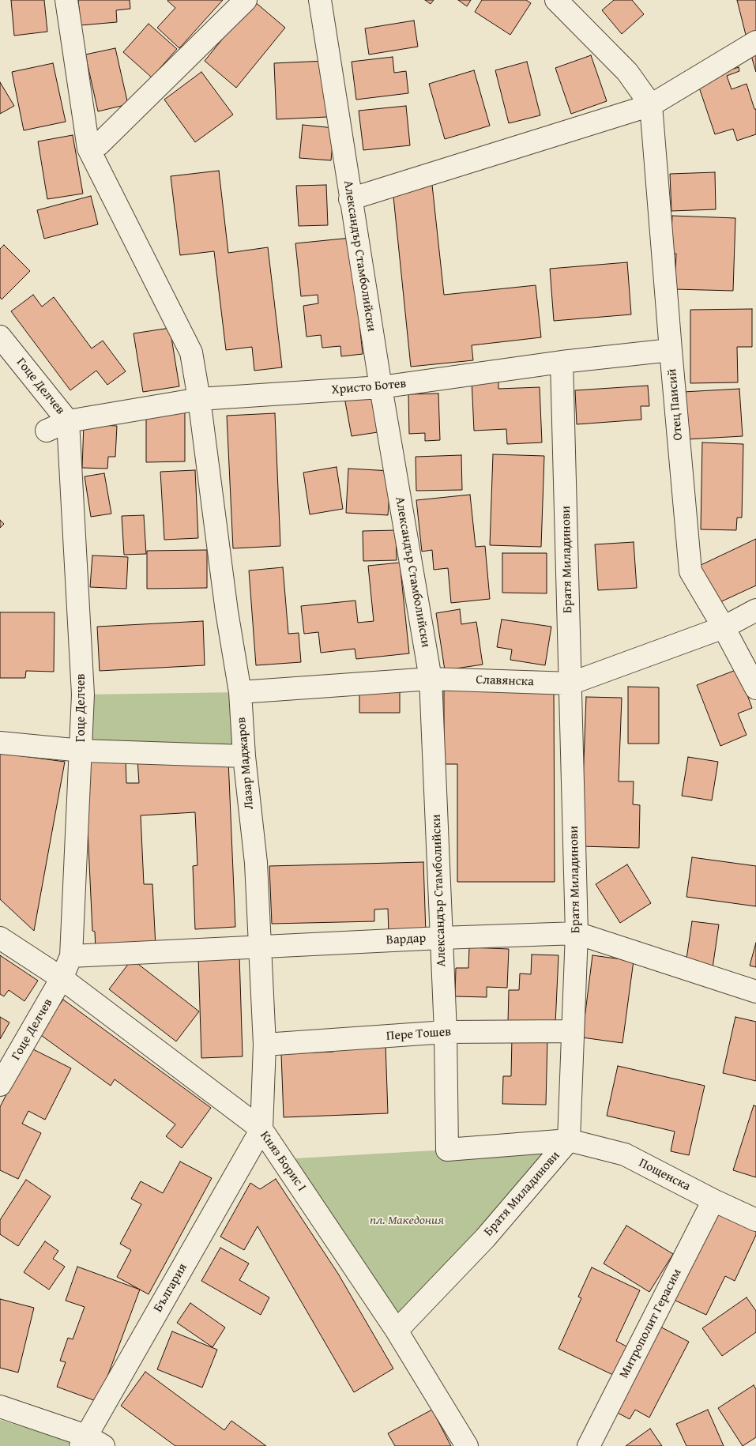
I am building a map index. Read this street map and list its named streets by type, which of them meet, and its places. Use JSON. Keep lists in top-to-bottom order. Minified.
{"streets":{"street":["Александър Стамболийски","Гоце Делчев","Христо Ботев","Отец Паисий","Братя Миладинови","Славянска","Лазар Маджаров","Вардар","Пере Тошев","Княз Борис I","Пощенска","България","Митрополит Герасим"]},"crossings":[["Александър Стамболийски","Христо Ботев"],["Александър Стамболийски","Славянска"],["Александър Стамболийски","Вардар"],["Александър Стамболийски","Пере Тошев"],["Александър Стамболийски","Пощенска"],["Гоце Делчев","Христо Ботев"],["Гоце Делчев","Вардар"],["Гоце Делчев","Княз Борис I"],["Христо Ботев","Отец Паисий"],["Христо Ботев","Братя Миладинови"],["Христо Ботев","Лазар Маджаров"],["Отец Паисий","Славянска"],["Братя Миладинови","Славянска"],["Братя Миладинови","Вардар"],["Братя Миладинови","Пере Тошев"],["Братя Миладинови","Княз Борис I"],["Братя Миладинови","Пощенска"],["Славянска","Лазар Маджаров"],["Лазар Маджаров","Вардар"],["Лазар Маджаров","Пере Тошев"],["Лазар Маджаров","Княз Борис I"],["Лазар Маджаров","България"],["Княз Борис I","България"],["Пощенска","Митрополит Герасим"]],"parks":["пл. Македония"]}
